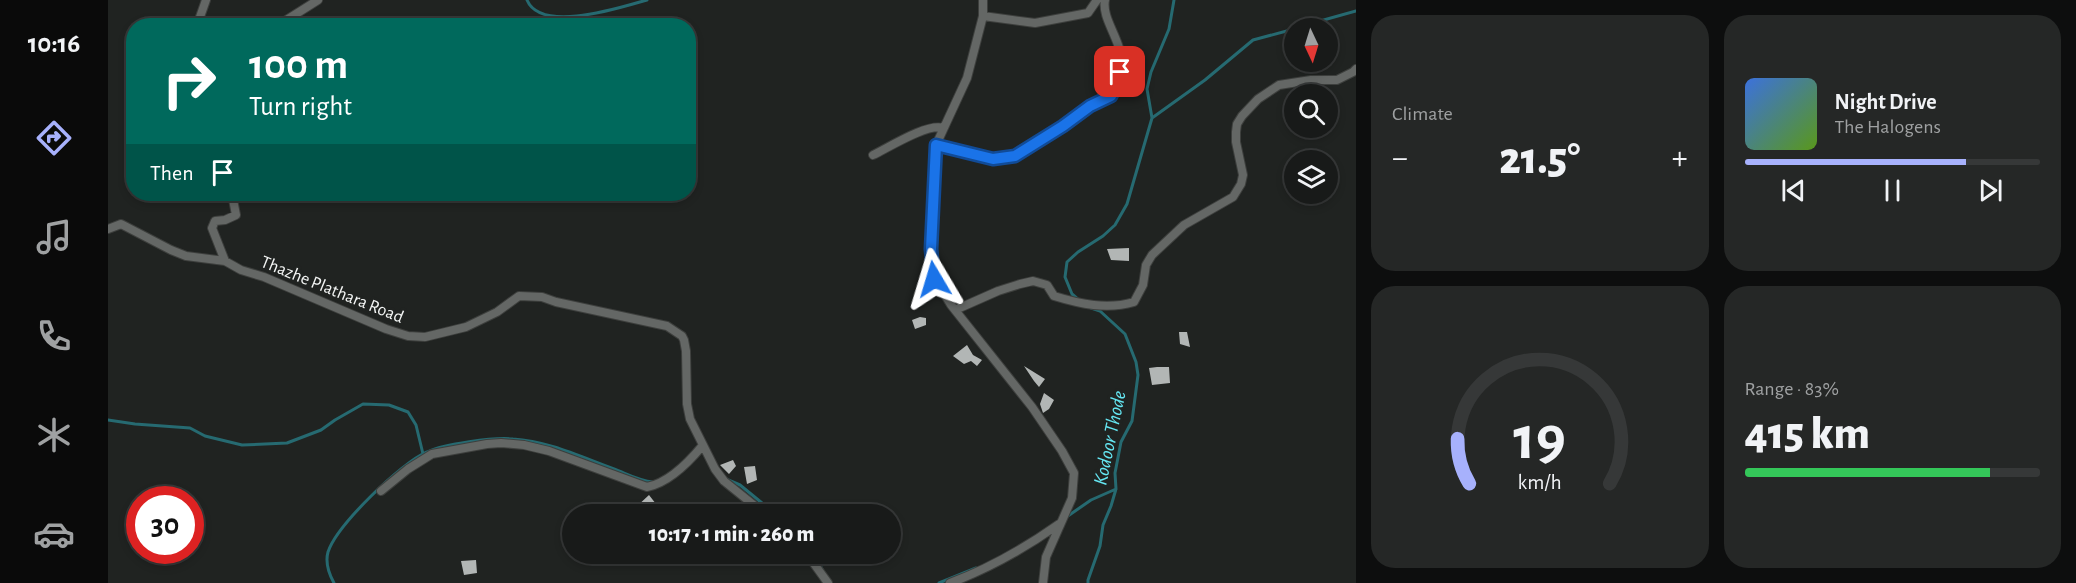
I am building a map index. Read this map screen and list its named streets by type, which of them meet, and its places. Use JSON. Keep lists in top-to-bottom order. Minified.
{"streets":{"street":["Thazhe Plathara Road"]},"water":["Kodoor Thode"],"north":"bottom","page":{"tabs":"10:16","tile":["Climate",["Range · 83%","415 km"]],"turn":["100 m","Turn right"],"song":["Night Drive","The Halogens"],"heat":["−","21.5°","+"],"then":"Then","limit":"30","trip":"10:17 · 1 min · 260 m","gauge":["19","km/h"]}}
